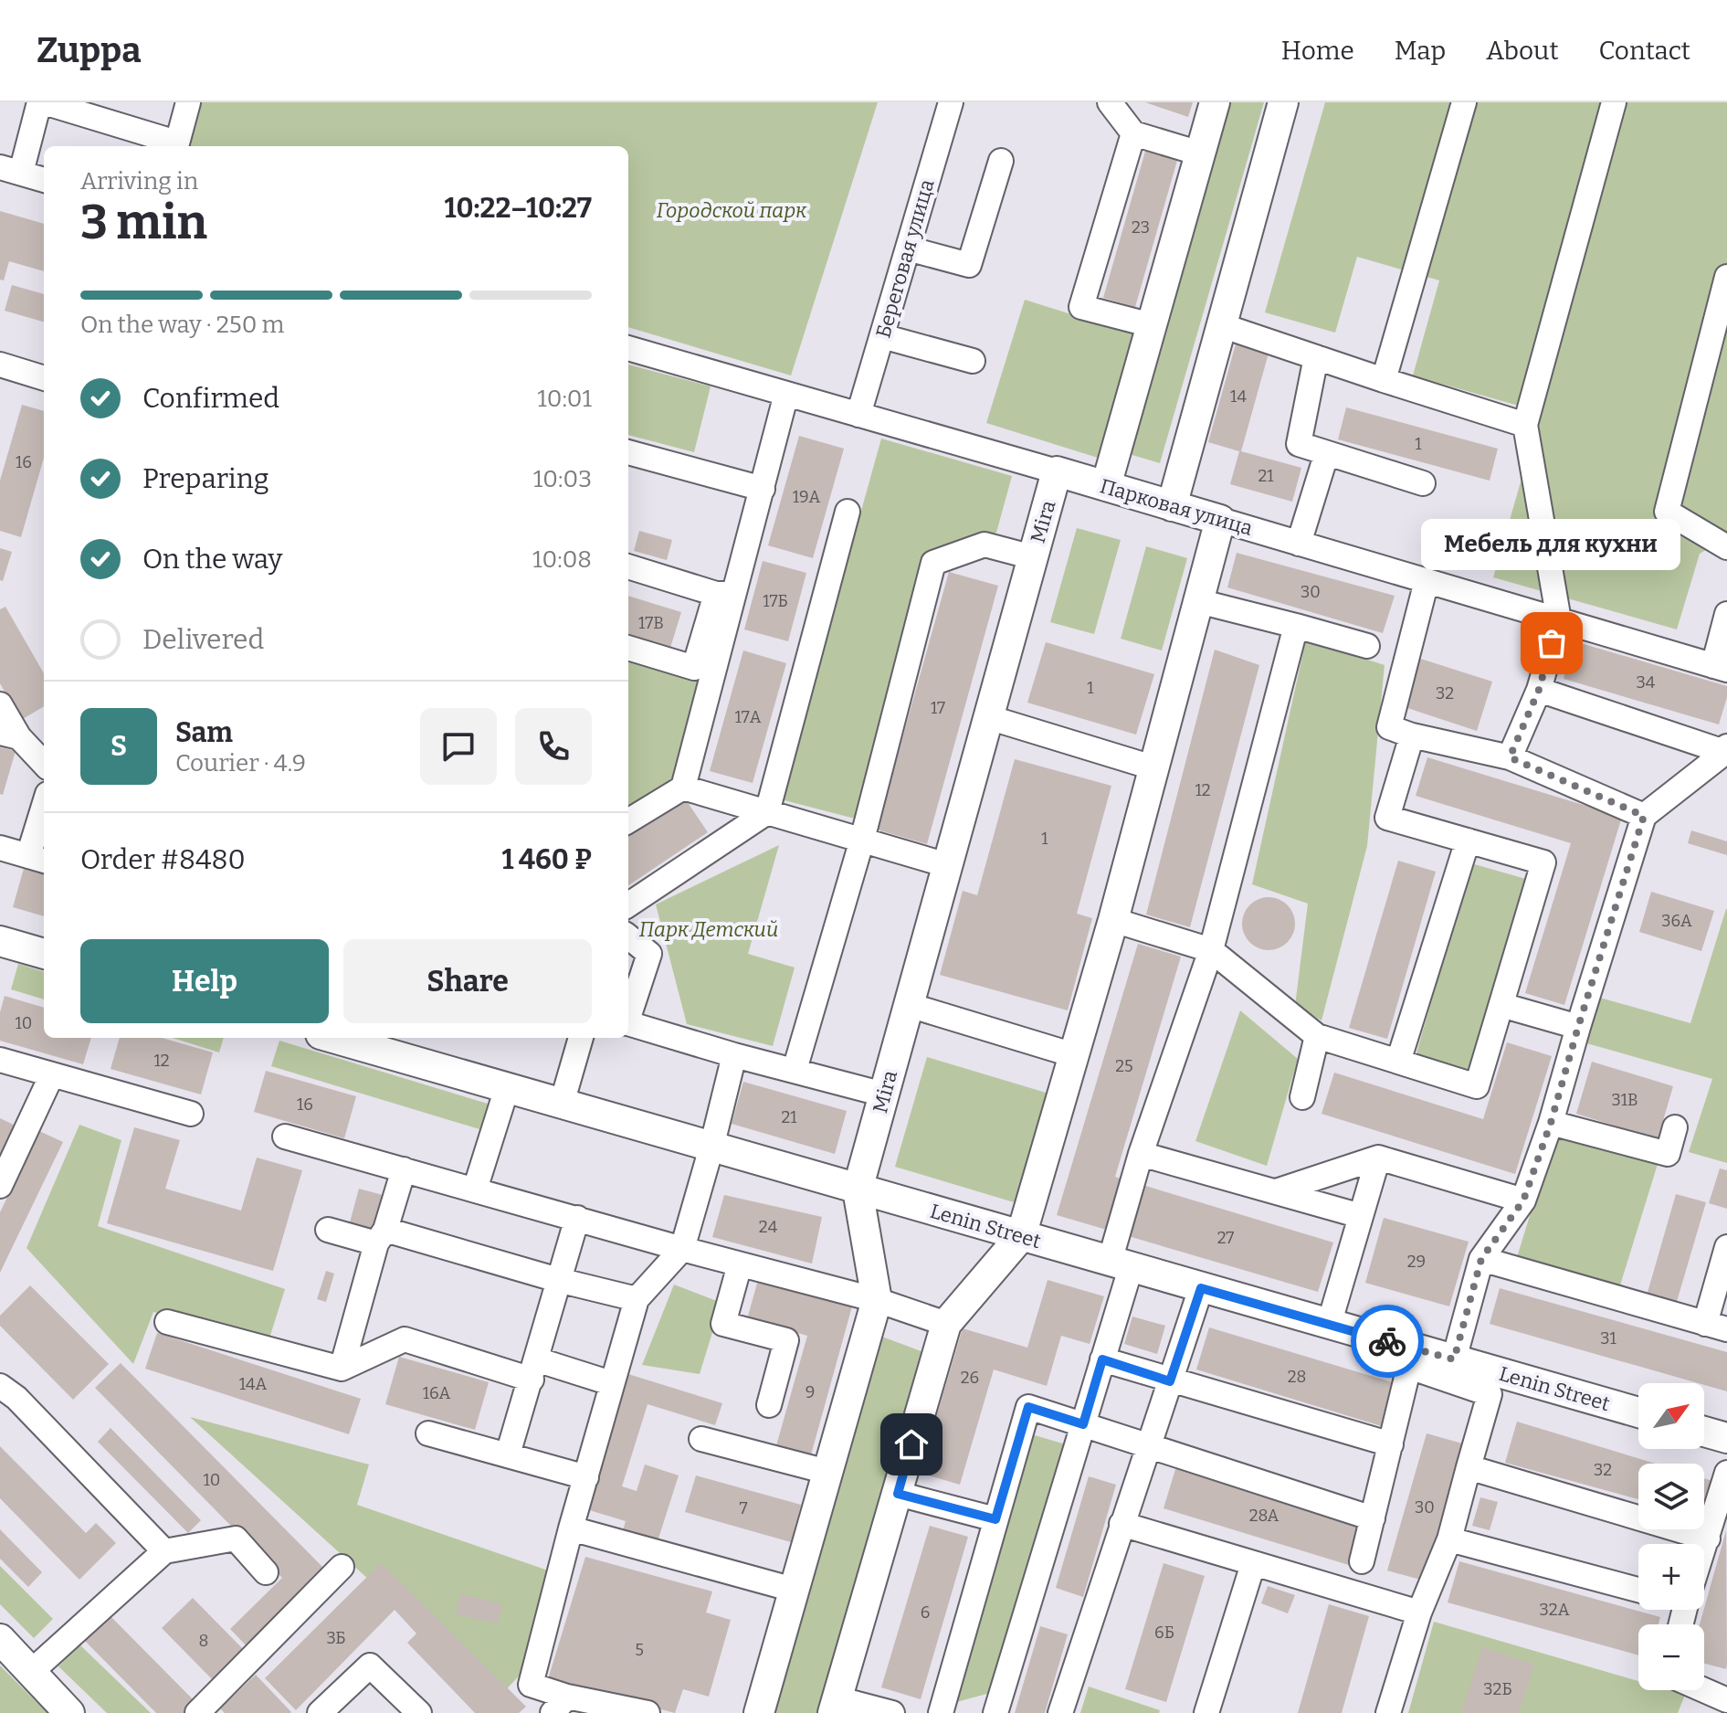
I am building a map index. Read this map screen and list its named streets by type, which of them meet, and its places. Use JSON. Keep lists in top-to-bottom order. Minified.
{"streets":{"main road":["Парковая улица","Mira","Lenin Street"],"street":["Береговая улица"]},"crossings":[["Береговая улица","Парковая улица"],["Парковая улица","Mira"],["Mira","Lenin Street"]],"parks":["Городской парк","Парк Детский"],"places":["Мебель для кухни"],"house_numbers":["23","14","1","16","21","19А","30","17Б","17В","34","1","32","17","17А","12","1","36А","10","12","25","31В","16","21","24","27","29","31","28","26","14А","9","16А","32","10","30","7","28А","32А","6","6Б","3Б","8","5","32Б"],"north":"top right","page":{"header":"Zuppa","nav":["Home","Map","About","Contact"],"heading":["3 min","Arriving in","10:22–10:27"],"panel":["Sam","Courier · 4.9","Order #8480","1 460 ₽"],"bar":"On the way · 250 m","list":[["Confirmed","10:01"],["Preparing","10:03"],["On the way","10:08"],"Delivered"],"bubble":"Мебель для кухни","round":"S","buttons":["Help","Share"],"map_buttons":["+","−"]}}
